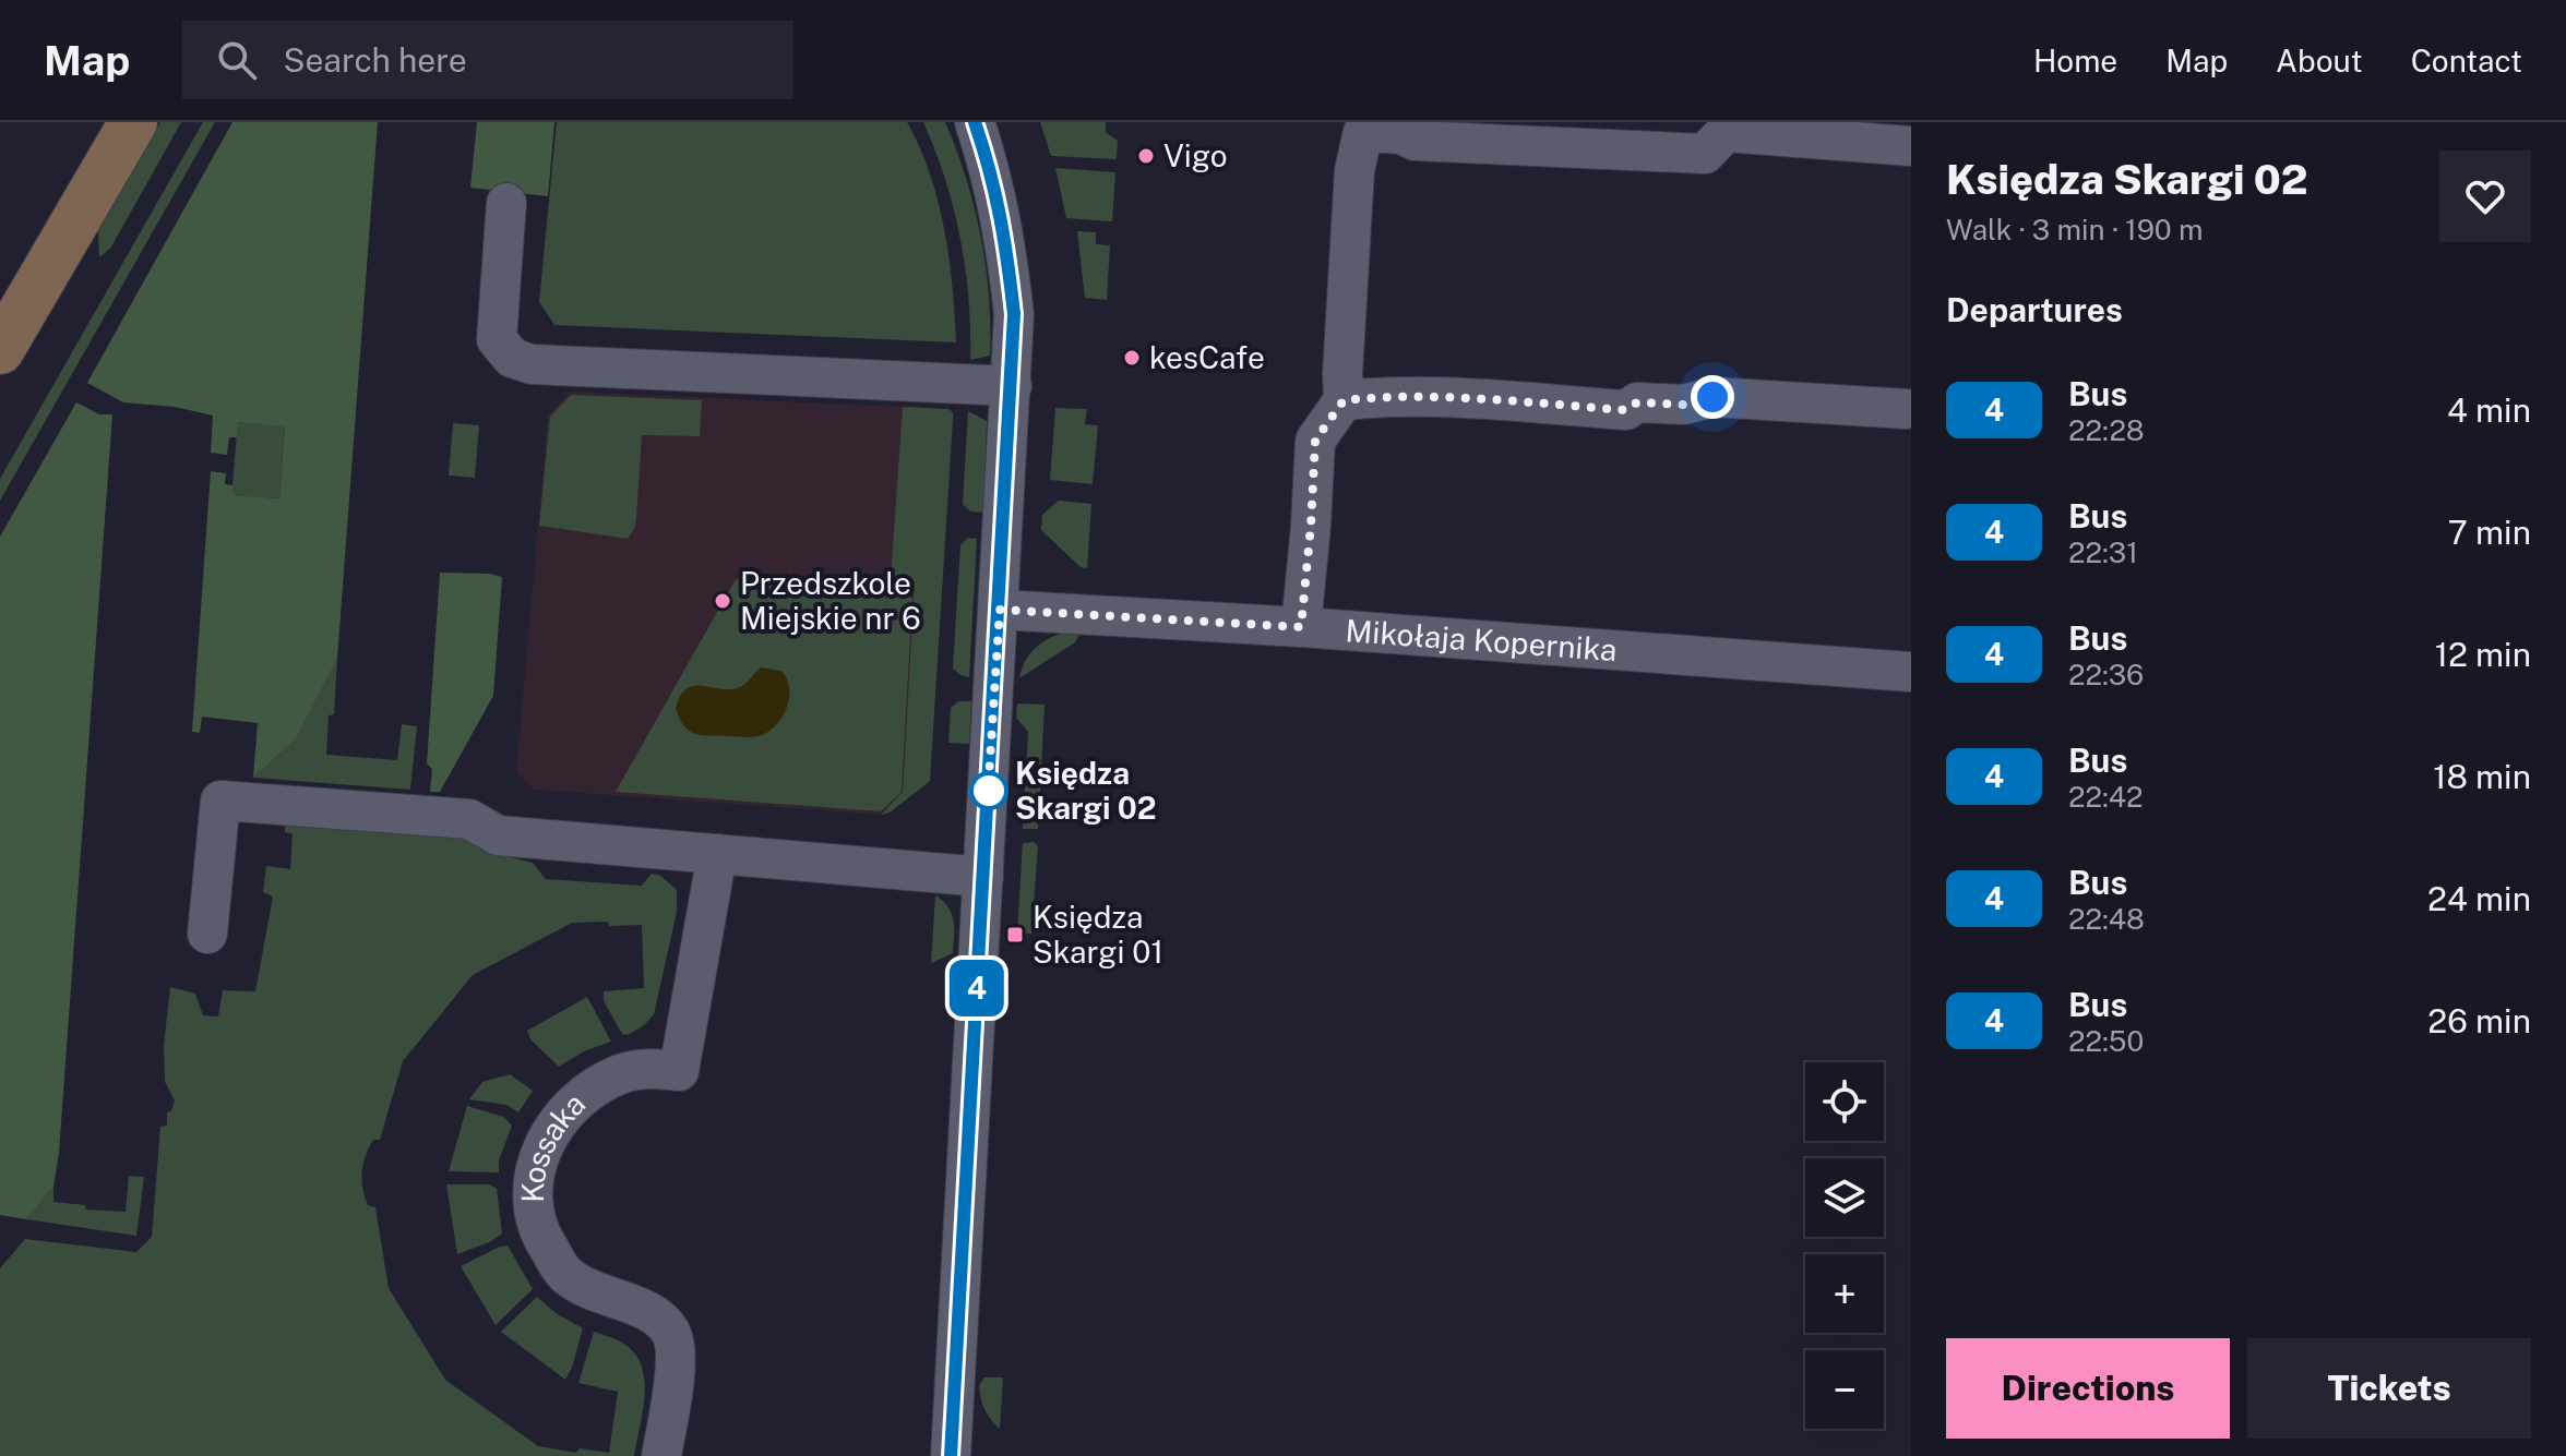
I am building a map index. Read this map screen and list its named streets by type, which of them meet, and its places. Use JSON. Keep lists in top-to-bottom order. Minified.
{"streets":{"street":["Mikołaja Kopernika","Kossaka"]},"places":{"other":["Vigo","kesCafe","Przedszkole Miejskie nr 6","Księdza Skargi 02"],"transit":["Księdza Skargi 01"]},"lines":["bus line 4"],"page":{"header":"Map","search":"Search here","nav":["Home","Map","About","Contact"],"on_map":"4","heading":[["Księdza Skargi 02","Walk · 3 min · 190 m"],"Departures"],"list":[{"mark":"4","name":"Bus","note":"22:28","value":"4 min"},{"mark":"4","name":"Bus","note":"22:31","value":"7 min"},{"mark":"4","name":"Bus","note":"22:36","value":"12 min"},{"mark":"4","name":"Bus","note":"22:42","value":"18 min"},{"mark":"4","name":"Bus","note":"22:48","value":"24 min"},{"mark":"4","name":"Bus","note":"22:50","value":"26 min"}],"map_buttons":["+","−"],"buttons":["Directions","Tickets"]}}
